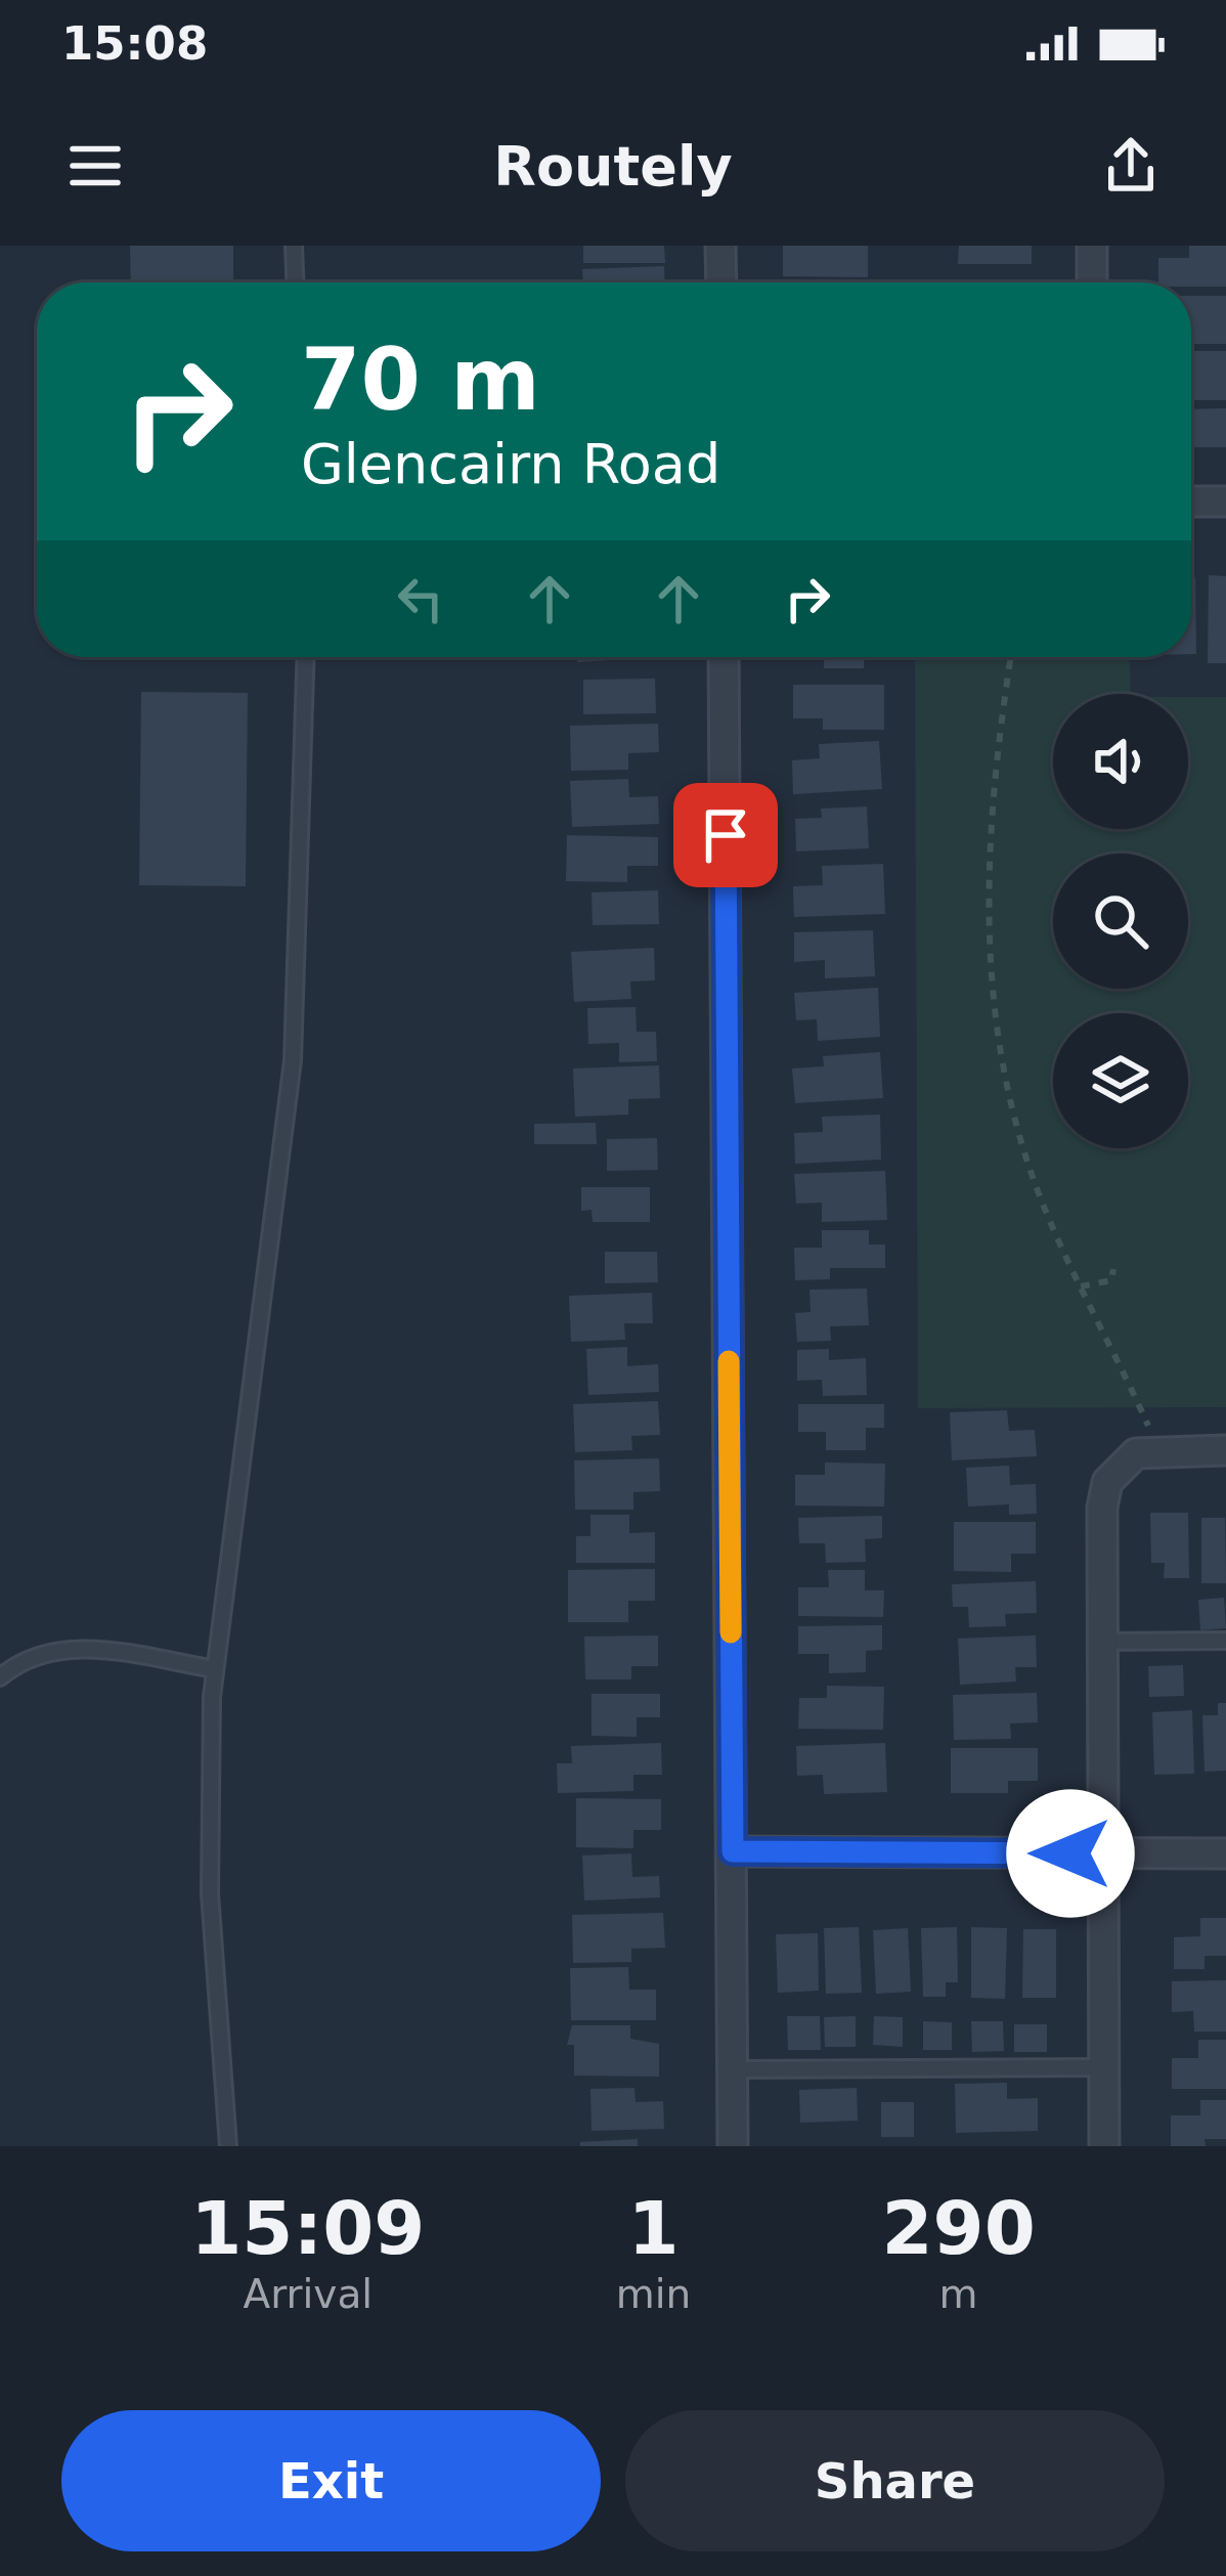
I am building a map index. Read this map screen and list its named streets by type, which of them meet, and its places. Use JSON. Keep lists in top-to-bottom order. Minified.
{"page":{"status":"15:08","header":"Routely","turn":["70 m","Glencairn Road"],"eta":["15:09","Arrival","1","min","290","m"],"buttons":["Exit","Share"]}}
